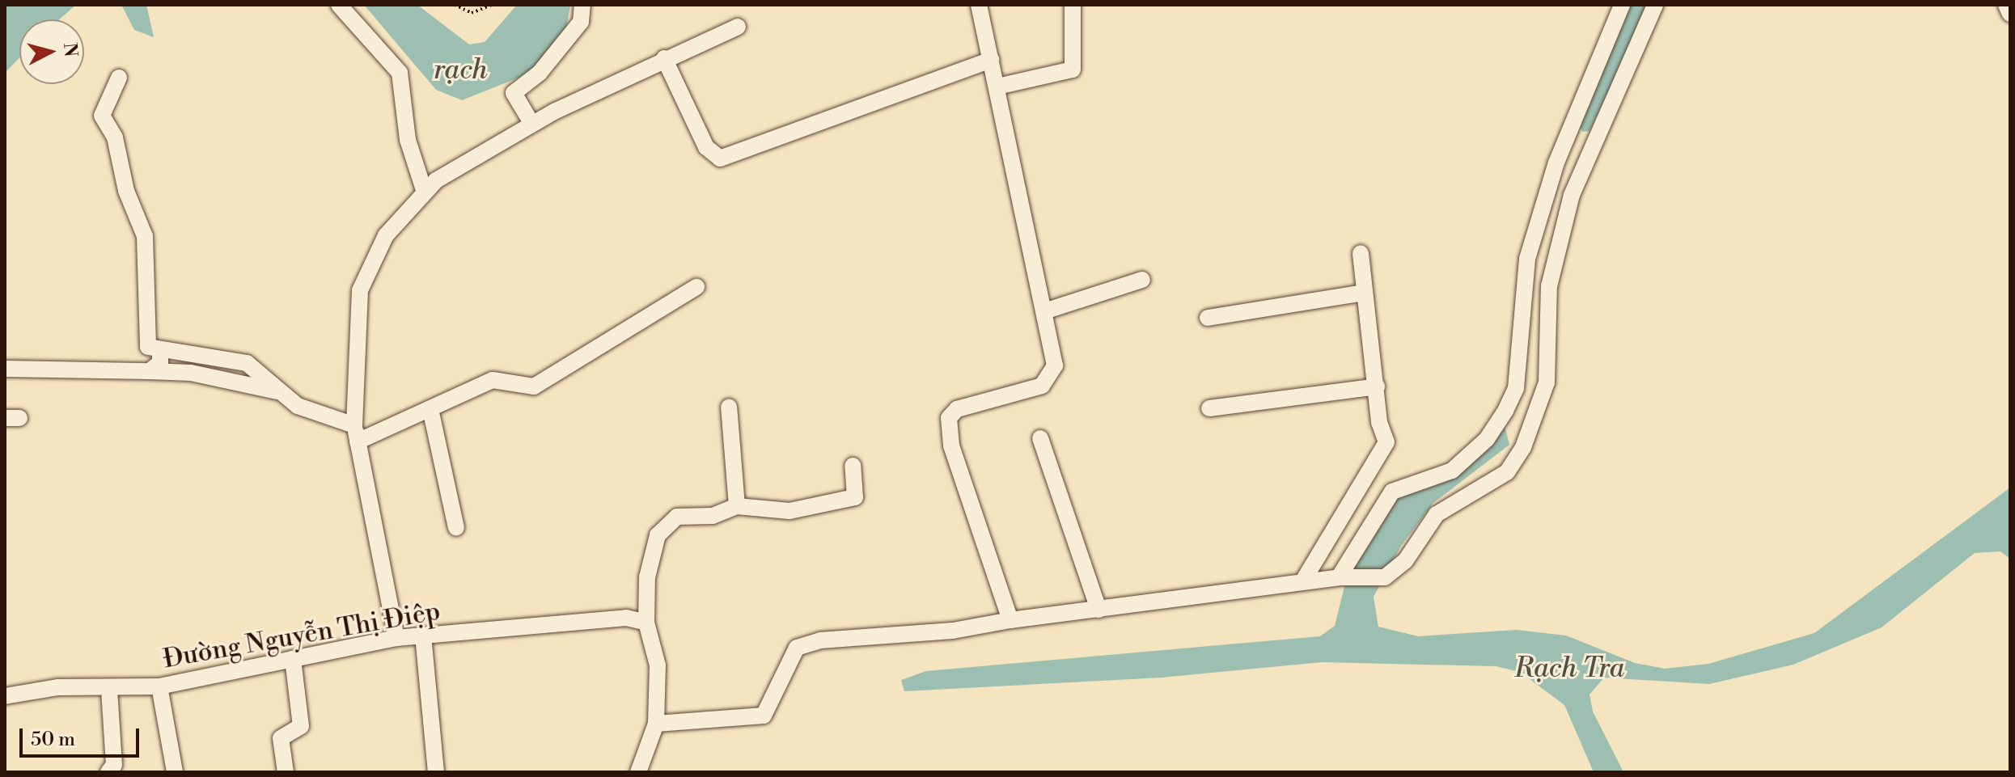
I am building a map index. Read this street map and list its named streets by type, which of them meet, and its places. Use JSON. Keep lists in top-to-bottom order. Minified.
{"streets":{"street":["Đường Nguyễn Thị Điệp"]},"water":["rạch","Rạch Tra"],"scale_bar":"50 m","north":"right"}
